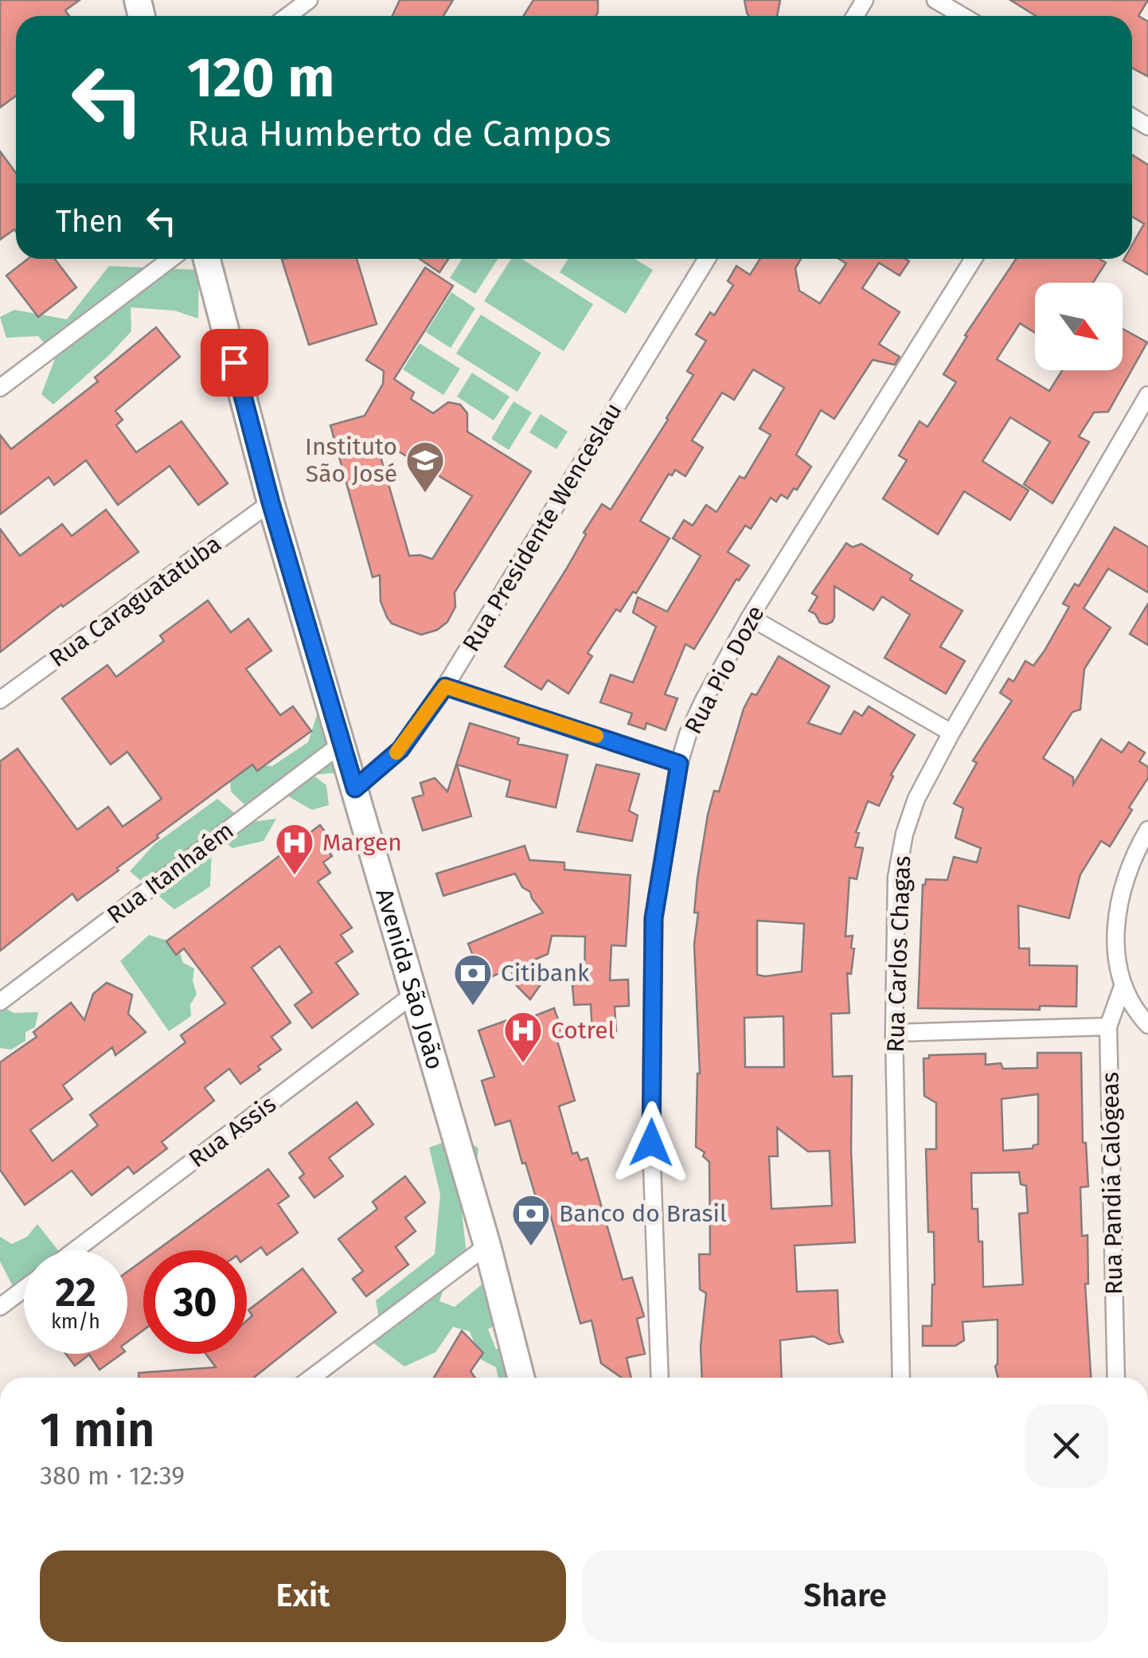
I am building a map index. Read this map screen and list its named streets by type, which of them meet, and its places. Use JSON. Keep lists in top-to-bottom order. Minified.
{"streets":{"main road":["Avenida São João"],"street":["Rua Presidente Wenceslau","Rua Caraguatatuba","Rua Pio Doze","Rua Itanhaém","Rua Carlos Chagas","Rua Assis","Rua Pandiá Calógeas"]},"crossings":[["Rua Presidente Wenceslau","Avenida São João"],["Rua Caraguatatuba","Avenida São João"],["Rua Itanhaém","Avenida São João"],["Avenida São João","Rua Assis"]],"places":{"school or university":["Instituto São José"],"hospital":["Margen","Cotrel"],"bank":["Citibank","Banco do Brasil"]},"north":"bottom right","page":{"turn":["120 m","Rua Humberto de Campos"],"then":"Then","speed":"22 km/h","limit":"30","heading":["1 min","380 m · 12:39"],"buttons":["Exit","Share"]}}
